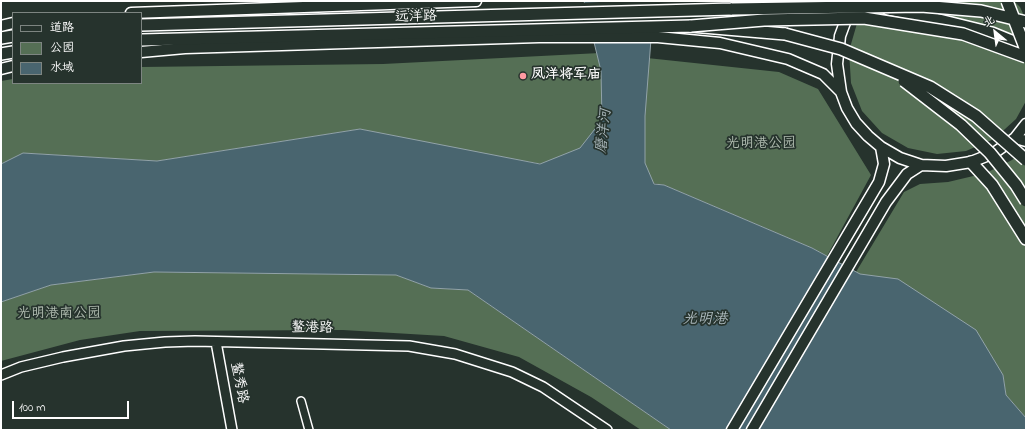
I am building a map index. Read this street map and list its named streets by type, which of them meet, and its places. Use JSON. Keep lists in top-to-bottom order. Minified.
{"streets":{"highway":["远洋路"],"street":["鳌港路","鳌秀路"]},"crossings":[["鳌港路","鳌秀路"]],"water":["磨洋河","光明港"],"parks":["光明港公园","光明港南公园"],"places":["凤洋将军庙"],"legend":["道路","公园","水域"],"scale_bar":"100 m","north":"top left"}
